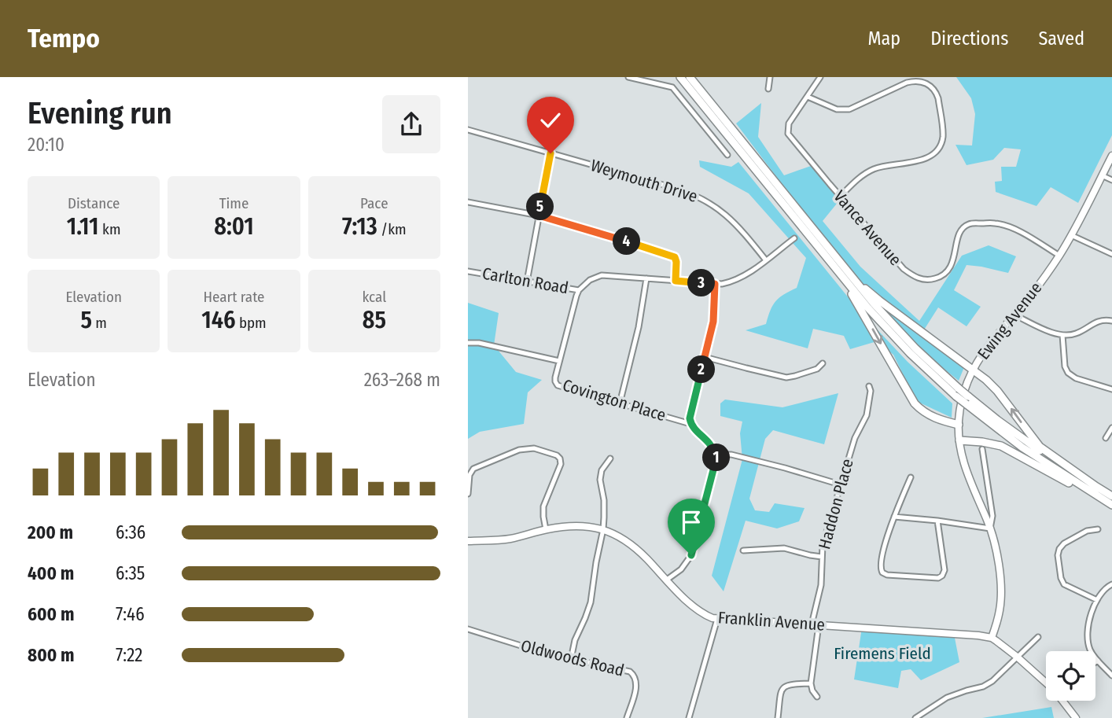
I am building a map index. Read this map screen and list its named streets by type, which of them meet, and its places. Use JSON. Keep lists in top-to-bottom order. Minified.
{"streets":{"main road":["Ewing Avenue","Franklin Avenue"],"street":["Weymouth Drive","Vance Avenue","Carlton Road","Covington Place","Haddon Place","Oldwoods Road"]},"crossings":[["Weymouth Drive","Carlton Road"],["Vance Avenue","Ewing Avenue"],["Ewing Avenue","Franklin Avenue"],["Haddon Place","Franklin Avenue"]],"parks":["Firemens Field"],"page":{"header":"Tempo","nav":["Map","Directions","Saved"],"heading":["Evening run","20:10"],"stats":[["Distance","1.11 km"],["Time","8:01"],["Pace","7:13 /km"],["Elevation","5 m"],["Heart rate","146 bpm"],["kcal","85"]],"pins":["5","4","3","2","1"],"chart":["Elevation","263–268 m"],"list":[{"name":"200 m","note":"6:36"},{"name":"400 m","note":"6:35"},{"name":"600 m","note":"7:46"},{"name":"800 m","note":"7:22"}]}}
